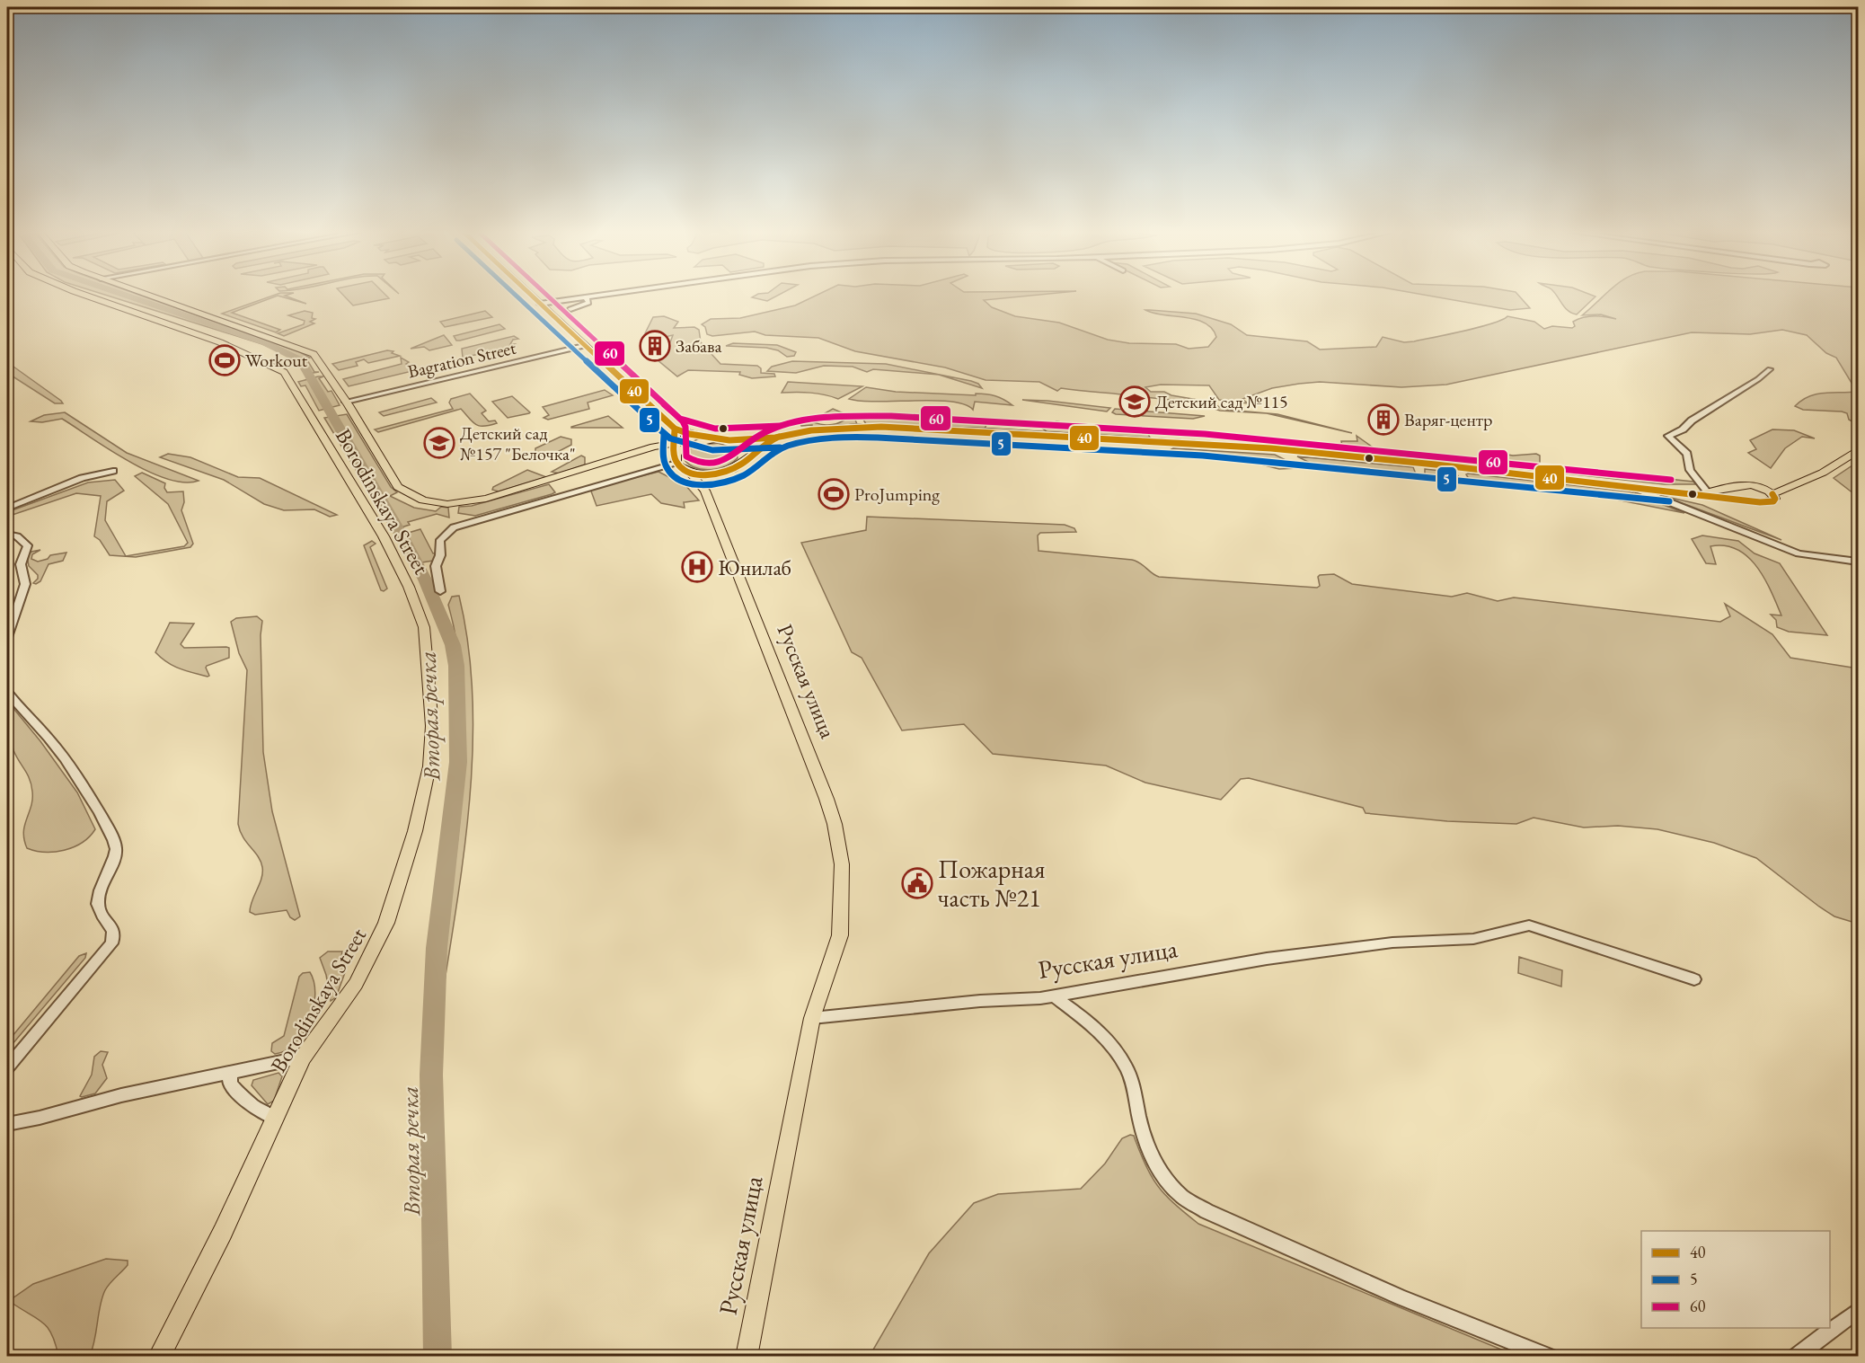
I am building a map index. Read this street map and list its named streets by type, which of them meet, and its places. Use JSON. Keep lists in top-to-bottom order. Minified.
{"streets":{"main road":["Borodinskaya Street","Русская улица"],"street":["Bagration Street"]},"crossings":[["Bagration Street","Borodinskaya Street"]],"water":["Вторая речка"],"places":{"building":["Забава","Варяг-центр"],"sports":["Workout","ProJumping"],"school or university":["Детский сад №115","Детский сад №157 \"Белочка\""],"hospital":["Юнилаб"],"public building":["Пожарная часть №21"]},"lines":["transit line 40","transit line 5","transit line 60"],"legend":["40","5","60"]}
